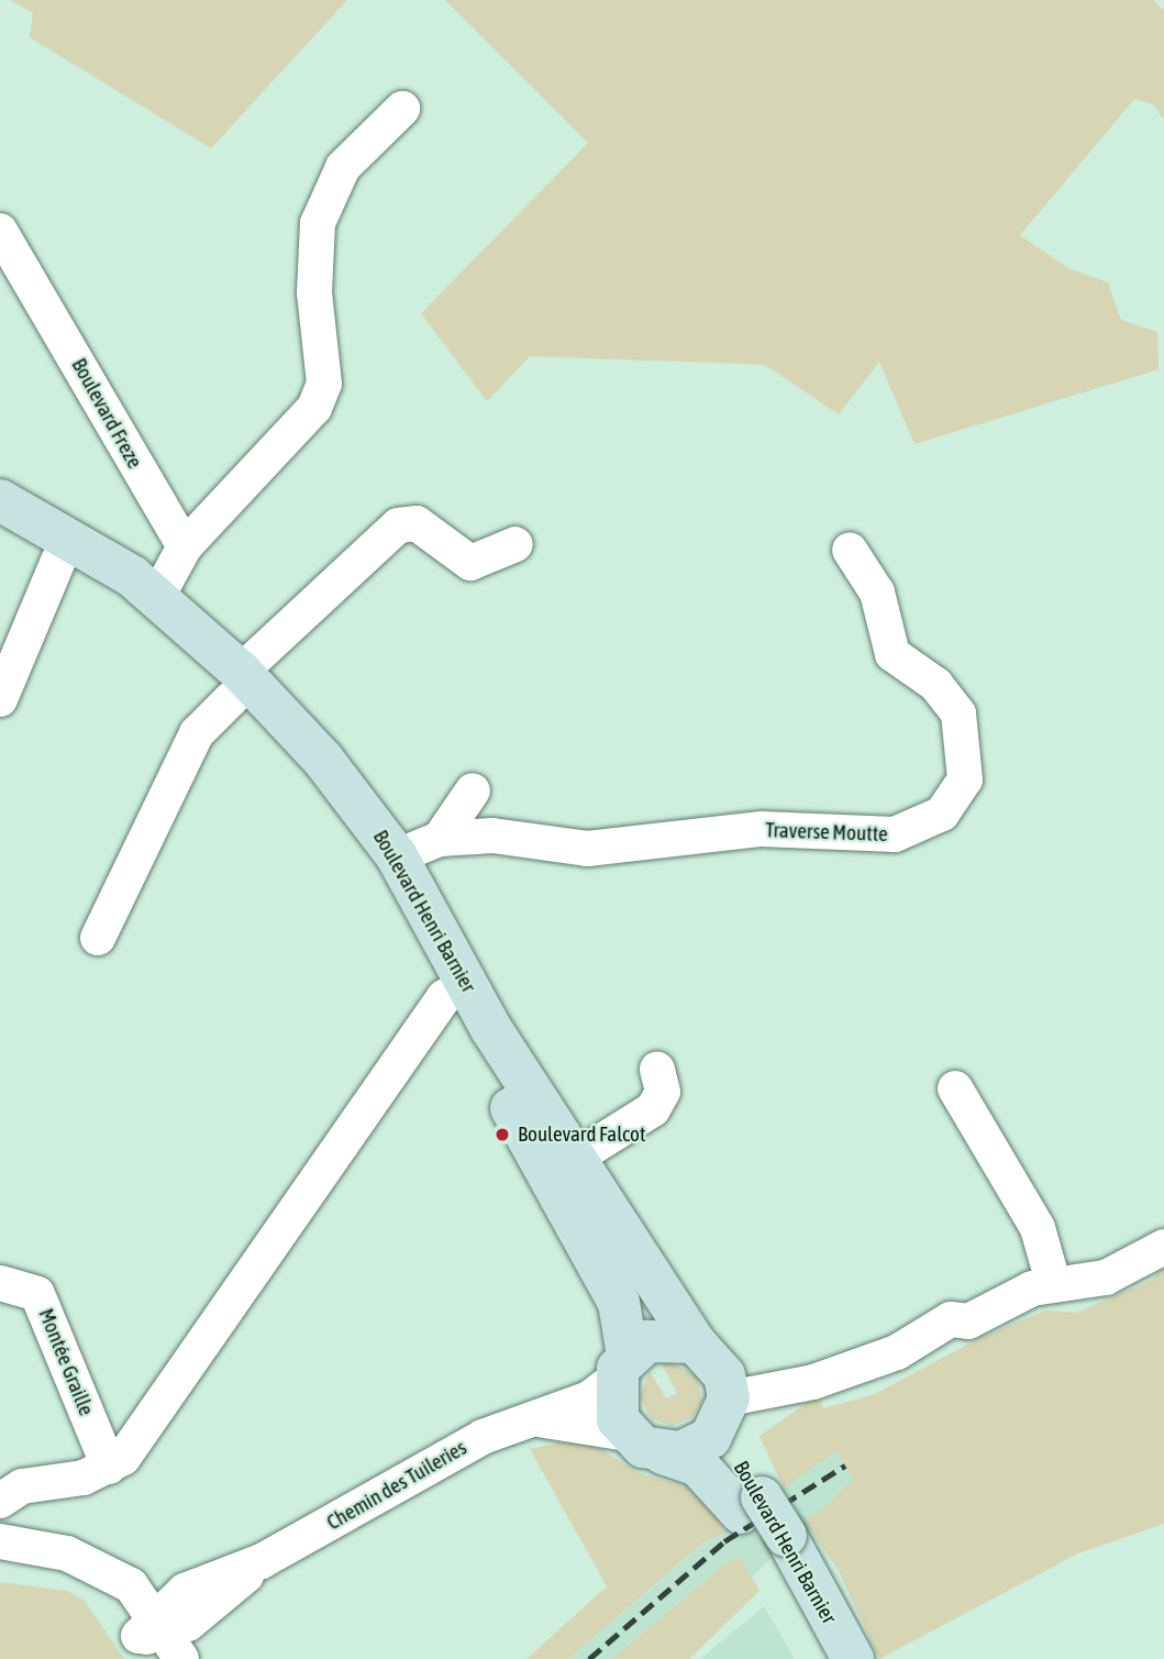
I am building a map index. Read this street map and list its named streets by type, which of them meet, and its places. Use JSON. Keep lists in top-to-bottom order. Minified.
{"streets":{"main road":["Boulevard Henri Barnier"],"street":["Boulevard Freze","Traverse Moutte","Montée Graille","Chemin des Tuileries"]},"crossings":[["Traverse Moutte","Boulevard Henri Barnier"],["Boulevard Henri Barnier","Chemin des Tuileries"]],"places":["Boulevard Falcot"]}
